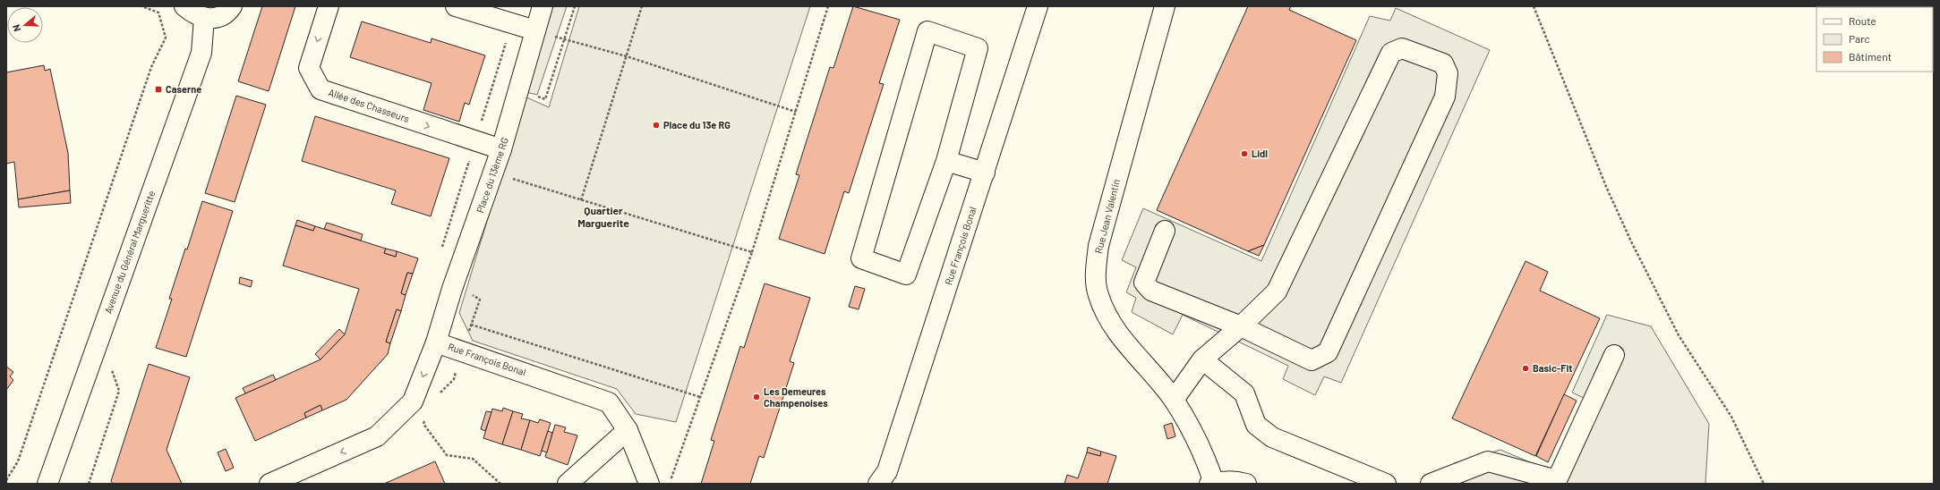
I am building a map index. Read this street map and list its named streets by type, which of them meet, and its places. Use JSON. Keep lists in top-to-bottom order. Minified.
{"streets":{"street":["Allée des Chasseurs","Place du 13ème RG","Rue Jean Valentin","Rue François Bonal","Avenue du Général Margueritte"]},"crossings":[["Allée des Chasseurs","Place du 13ème RG"],["Place du 13ème RG","Rue François Bonal"]],"districts":["Quartier Marguerite"],"places":{"transit":["Caserne"],"other":["Place du 13e RG","Lidl","Basic-Fit","Les Demeures Champenoises"]},"legend":["Route","Parc","Bâtiment"],"north":"left"}
